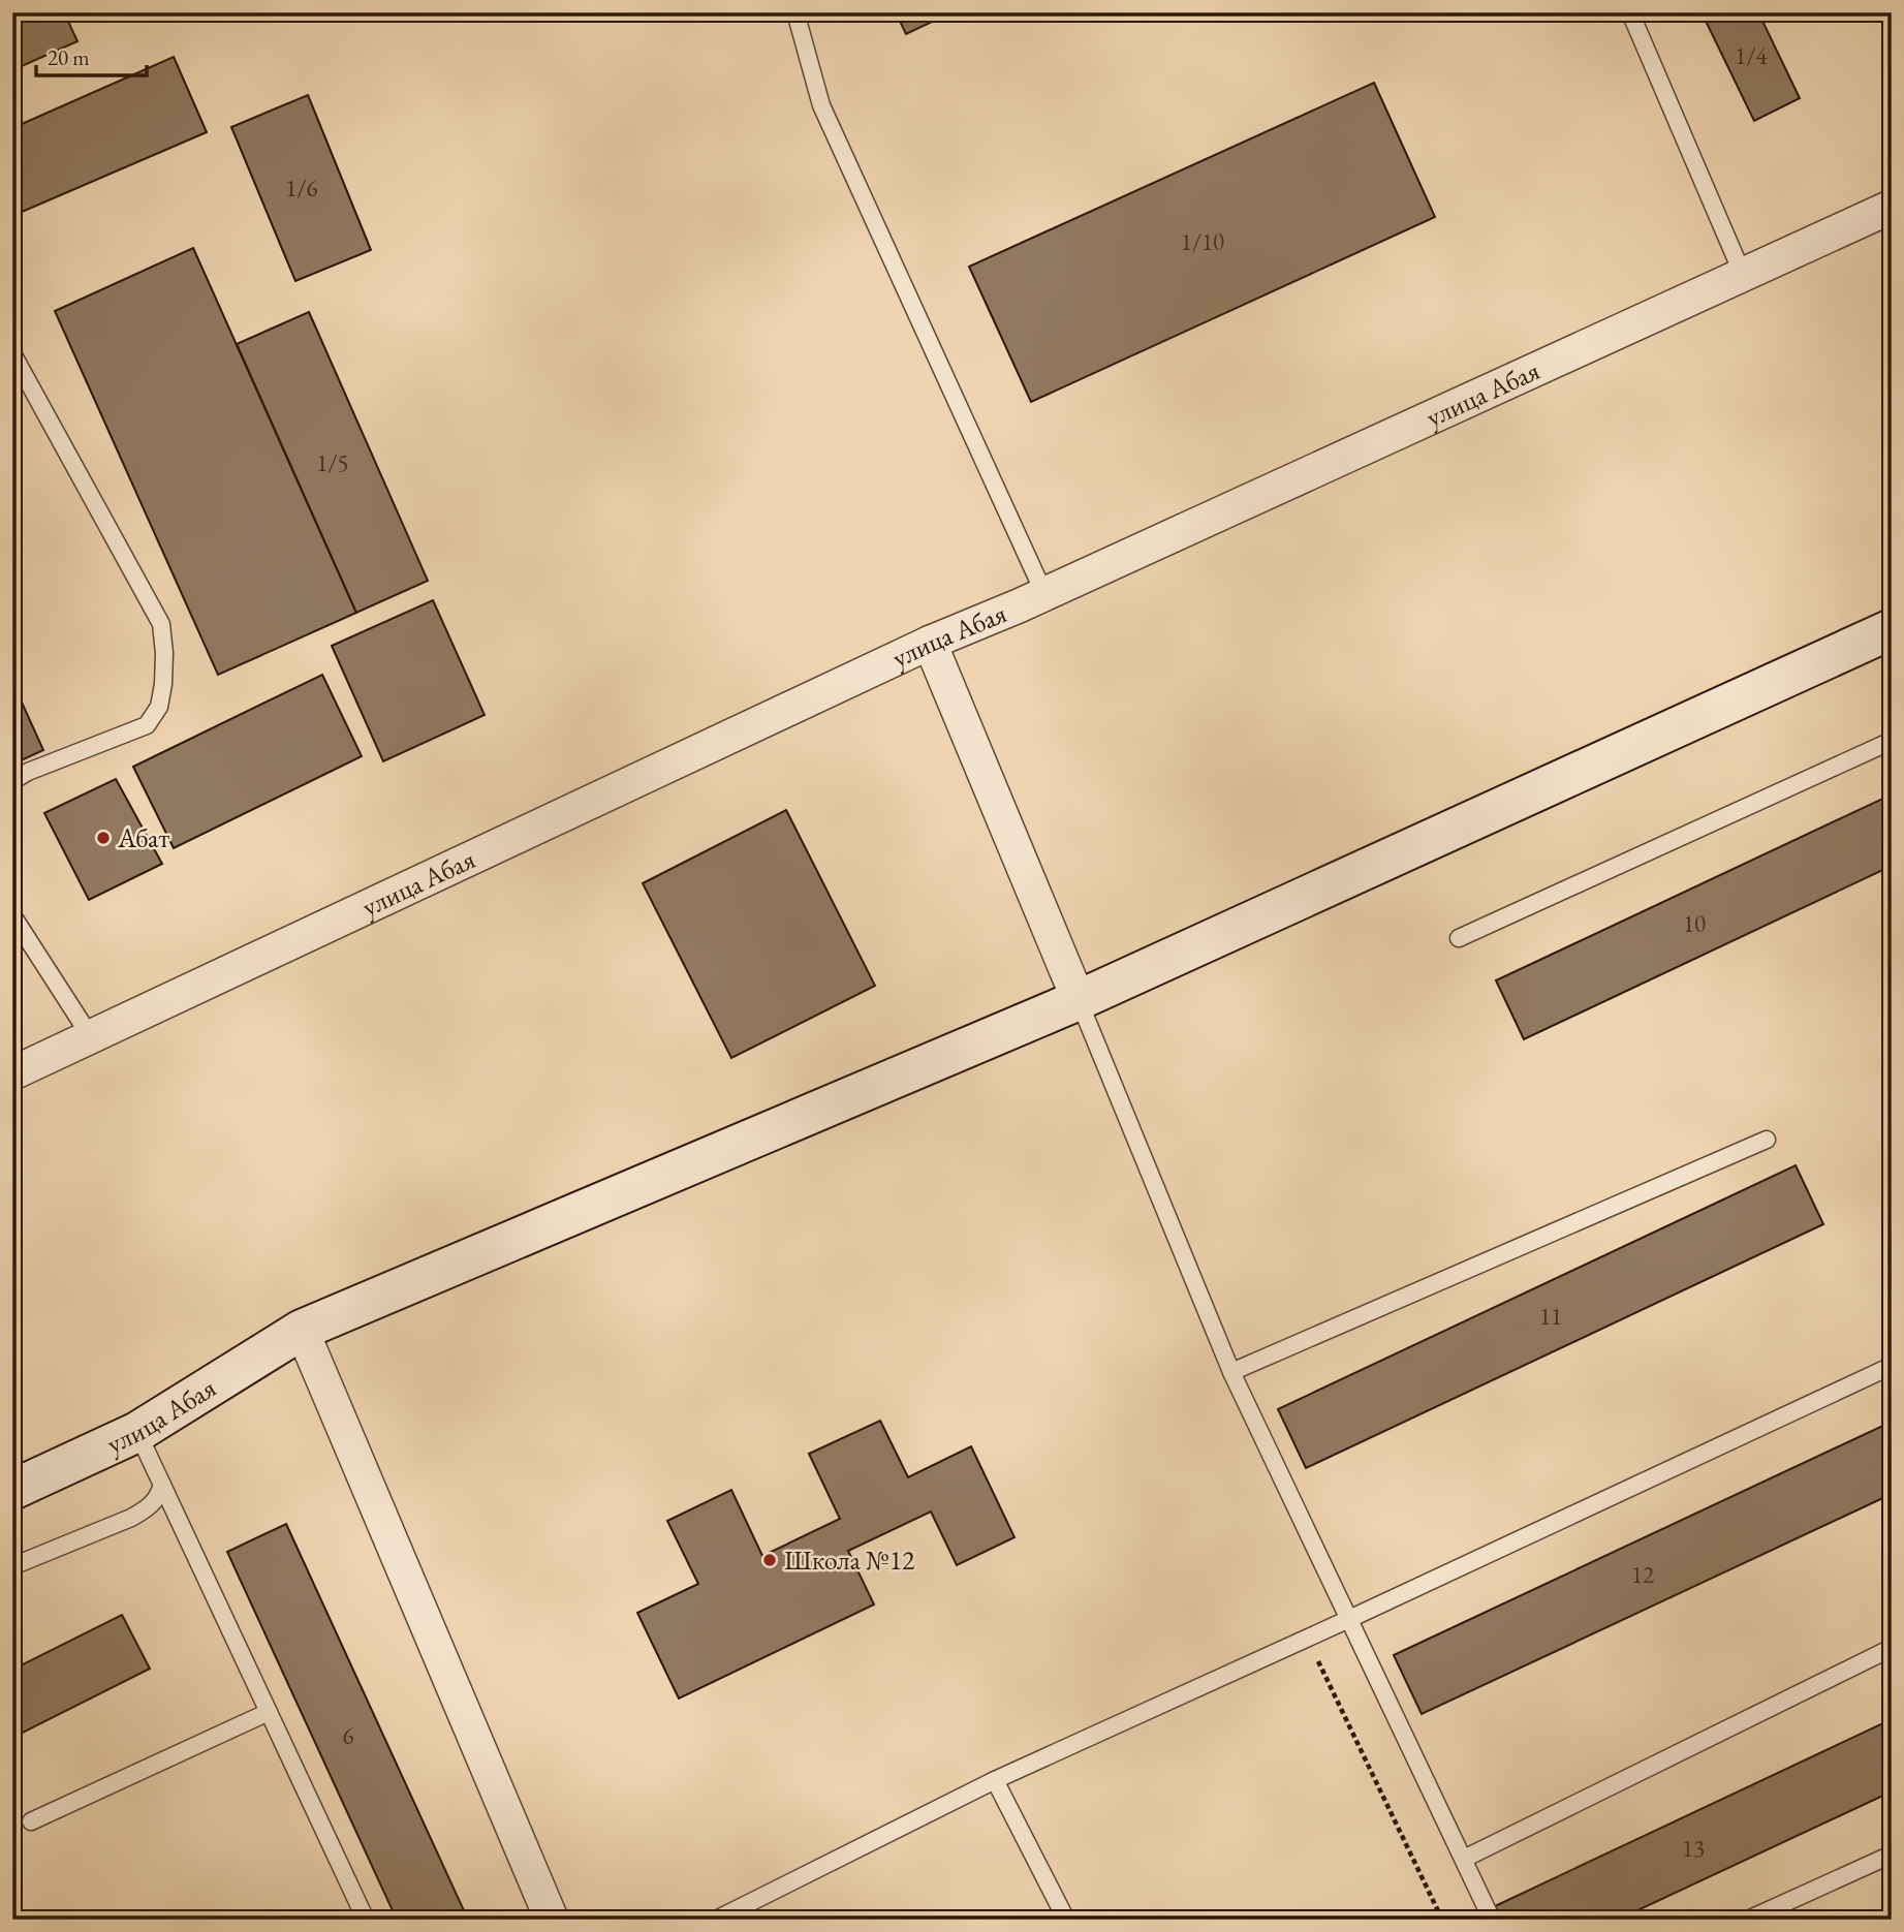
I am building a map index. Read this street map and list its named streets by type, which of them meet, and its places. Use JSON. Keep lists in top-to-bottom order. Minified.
{"streets":{"street":["улица Абая"]},"places":["Абат","Школа №12"],"house_numbers":["1/4","1/6","1/10","1/5","10","11","12","6","13"],"scale_bar":"20 m"}
